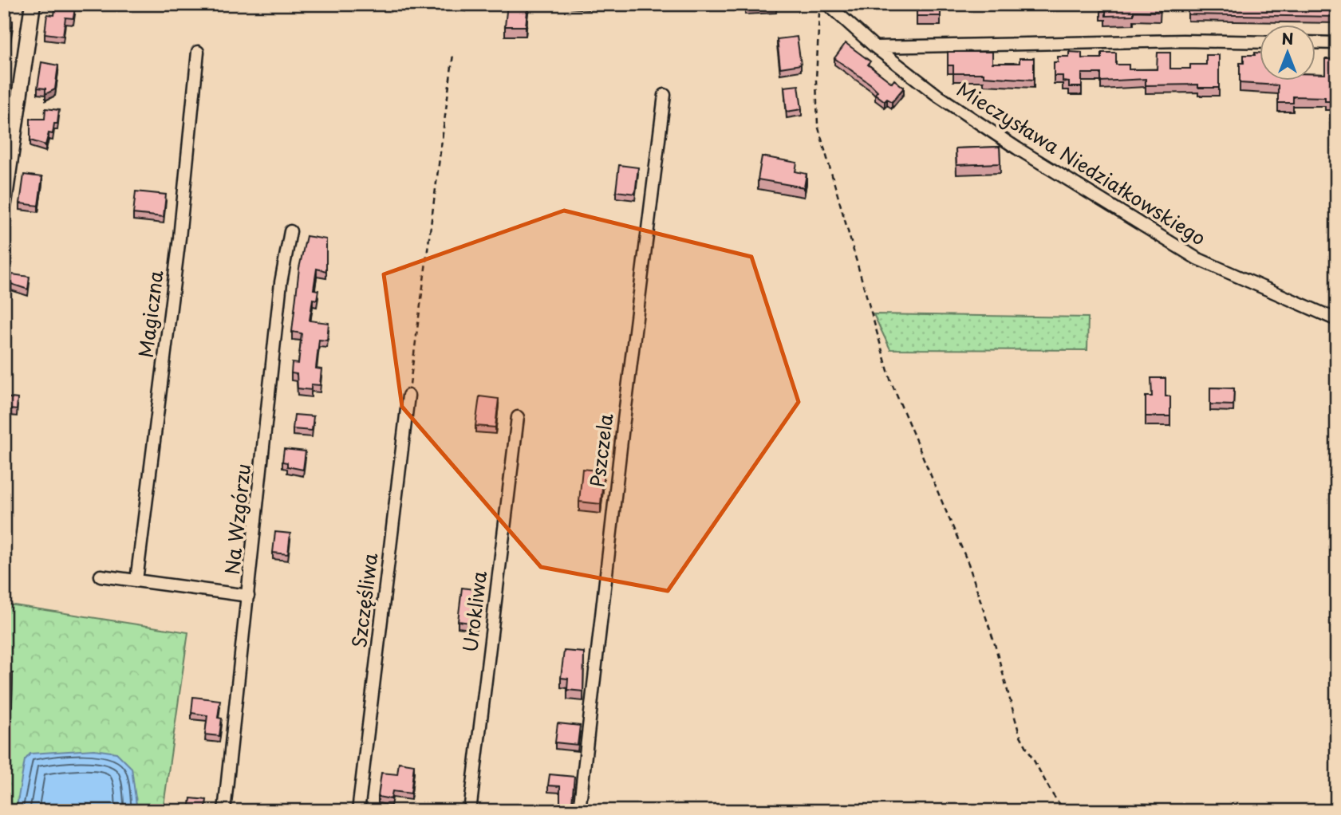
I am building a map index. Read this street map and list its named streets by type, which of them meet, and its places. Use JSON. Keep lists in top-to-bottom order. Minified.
{"streets":{"street":["Mieczysława Niedziałkowskiego","Magiczna","Pszczela","Na Wzgórzu","Szczęśliwa","Urokliwa"]},"north":"top"}
